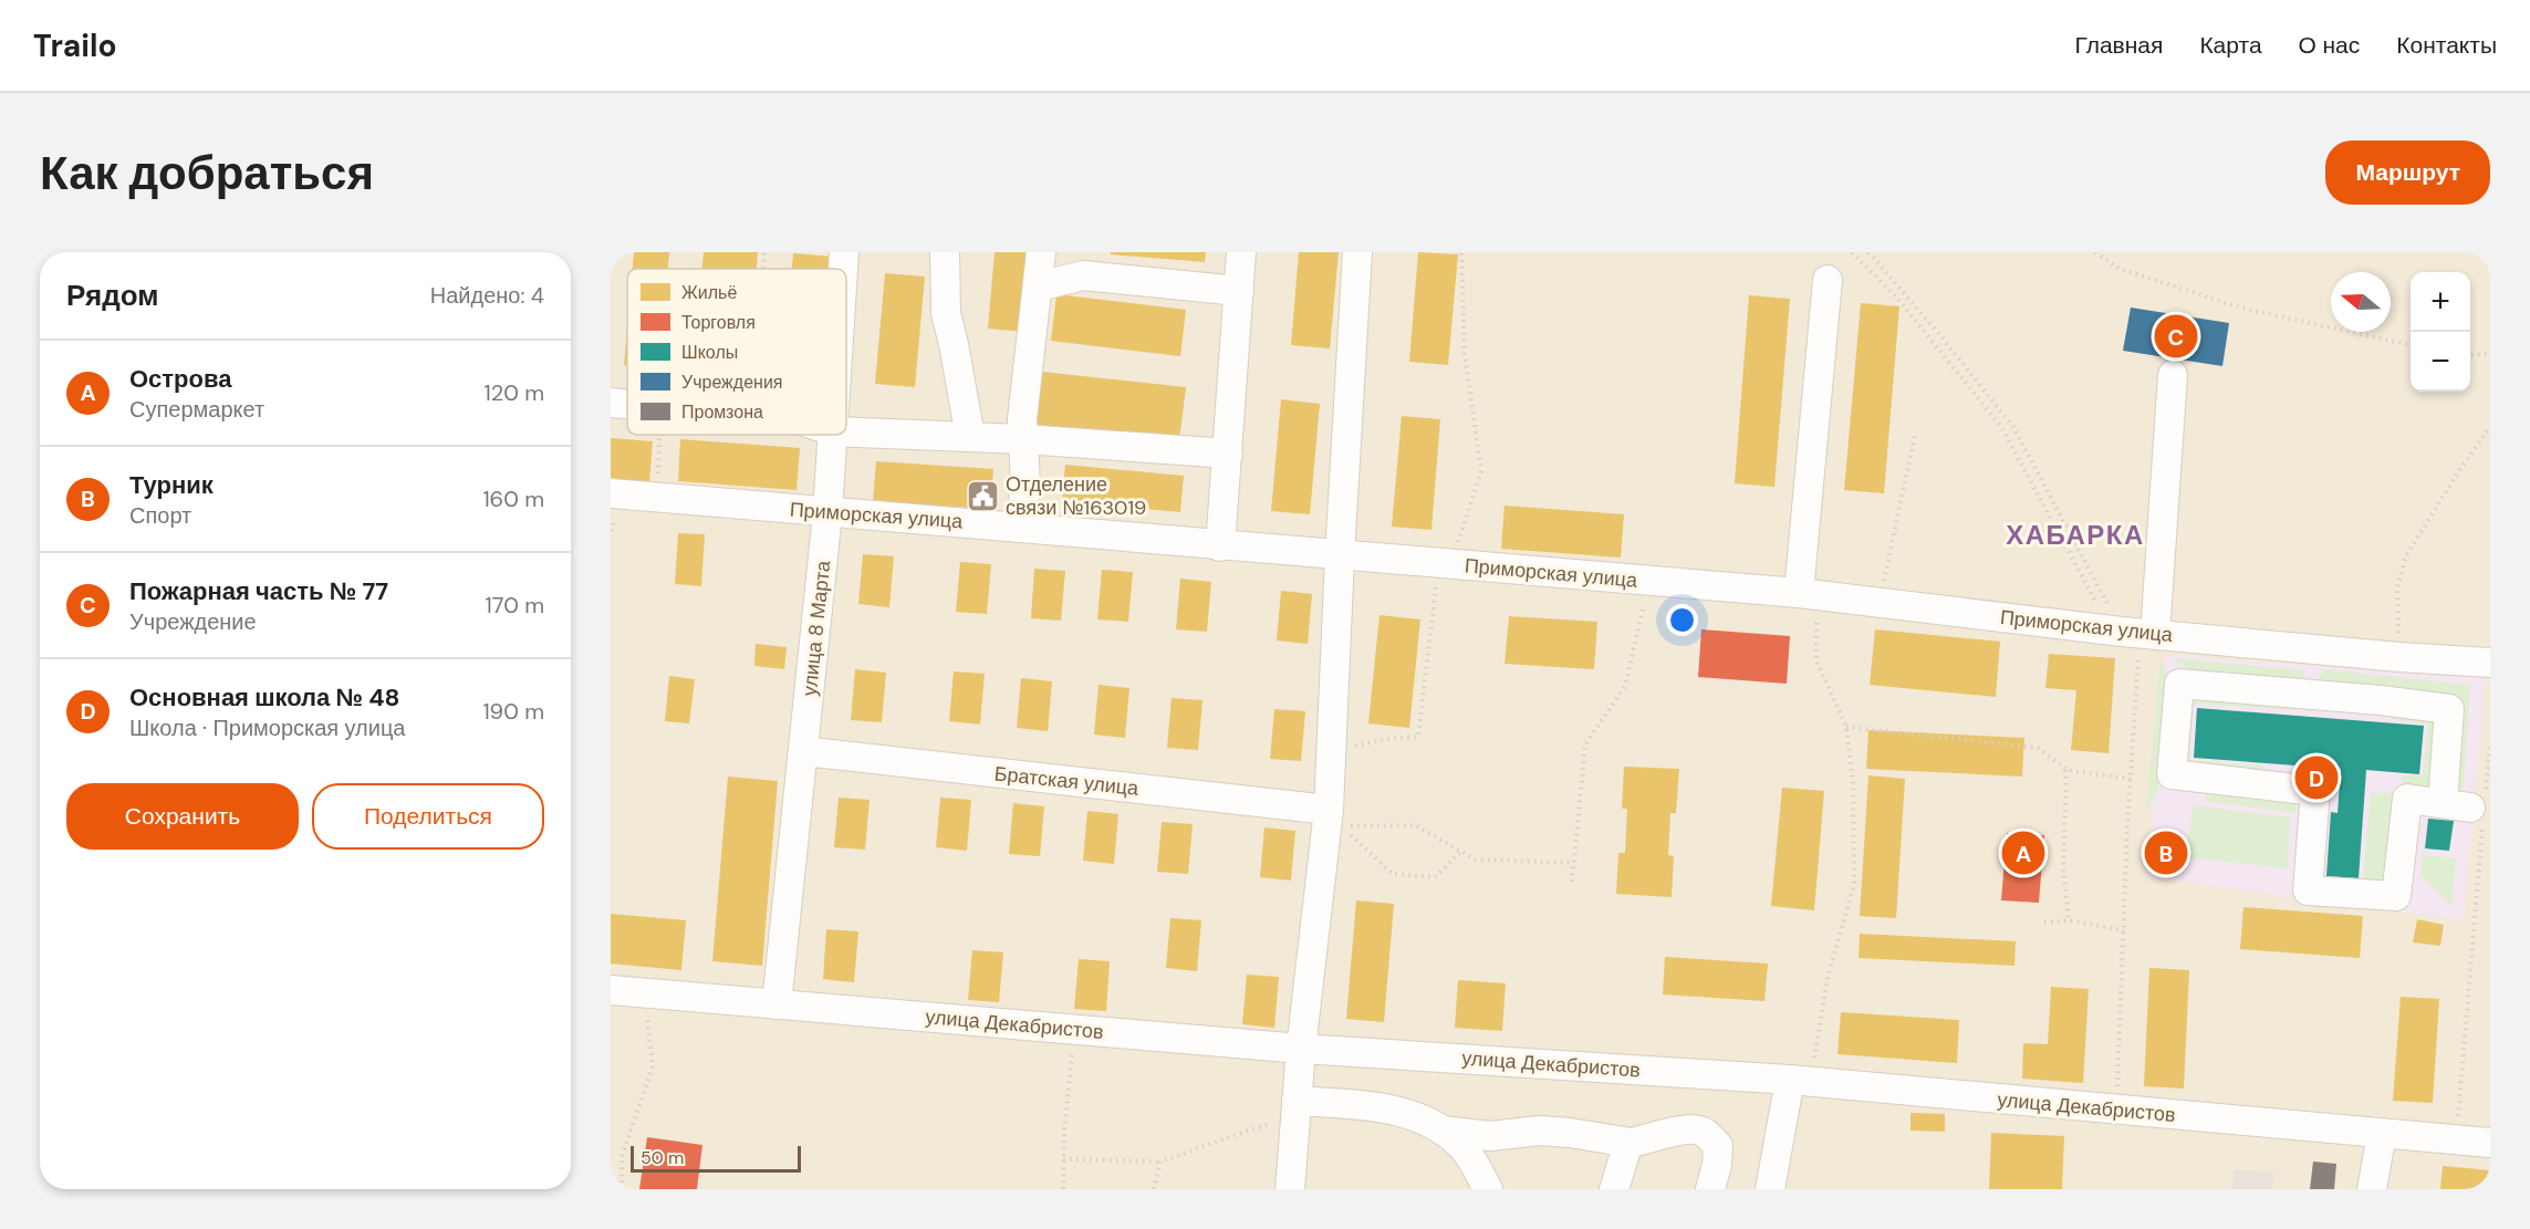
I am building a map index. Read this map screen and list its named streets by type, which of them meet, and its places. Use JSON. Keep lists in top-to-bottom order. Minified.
{"streets":{"street":["Приморская улица","улица 8 Марта","Братская улица","улица Декабристов"]},"crossings":[["Приморская улица","улица 8 Марта"],["улица 8 Марта","Братская улица"],["улица 8 Марта","улица Декабристов"]],"districts":["ХАБАРКА"],"places":{"public building":["Отделение связи №163019"]},"legend":["Жильё","Торговля","Школы","Учреждения","Промзона"],"scale_bar":"50 m","north":"left","page":{"header":"Trailo","nav":["Главная","Карта","О нас","Контакты"],"buttons":["Маршрут",["Сохранить","Поделиться"]],"title":"Как добраться","heading":["Рядом","Найдено: 4"],"map_buttons":["+","−"],"pins":["C","D","A","B"],"list":[{"mark":"A","name":"Острова","note":"Супермаркет","value":"120 m"},{"mark":"B","name":"Турник","note":"Спорт","value":"160 m"},{"mark":"C","name":"Пожарная часть № 77","note":"Учреждение","value":"170 m"},{"mark":"D","name":"Основная школа № 48","note":"Школа · Приморская улица","value":"190 m"}],"scale":"50 m"}}
